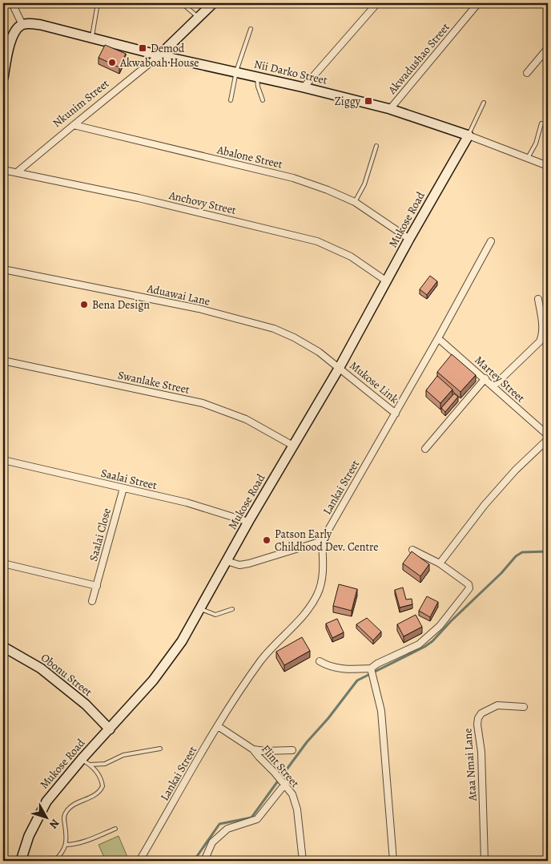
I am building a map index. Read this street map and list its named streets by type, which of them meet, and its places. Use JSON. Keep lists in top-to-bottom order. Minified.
{"streets":{"street":["Akwadushao Street","Nii Darko Street","Nkunim Street","Abalone Street","Anchovy Street","Mukose Road","Aduawai Lane","Martey Street","Swanlake Street","Mukose Link","Saalai Street","Lankai Street","Saalai Close","Obonu Street","Ataa Nmai Lane","Flint Street"]},"crossings":[["Akwadushao Street","Nii Darko Street"],["Nii Darko Street","Nkunim Street"],["Nii Darko Street","Mukose Road"],["Nkunim Street","Abalone Street"],["Nkunim Street","Anchovy Street"],["Abalone Street","Mukose Road"],["Anchovy Street","Mukose Road"],["Mukose Road","Aduawai Lane"],["Mukose Road","Swanlake Street"],["Mukose Road","Mukose Link"],["Mukose Road","Saalai Street"],["Mukose Road","Obonu Street"],["Aduawai Lane","Mukose Link"],["Martey Street","Lankai Street"],["Mukose Link","Lankai Street"],["Saalai Street","Saalai Close"],["Lankai Street","Flint Street"]],"places":{"transit":["Demod","Ziggy"],"other":["Akwaboah House","Bena Design","Patson Early Childhood Dev. Centre"]},"north":"bottom right"}
